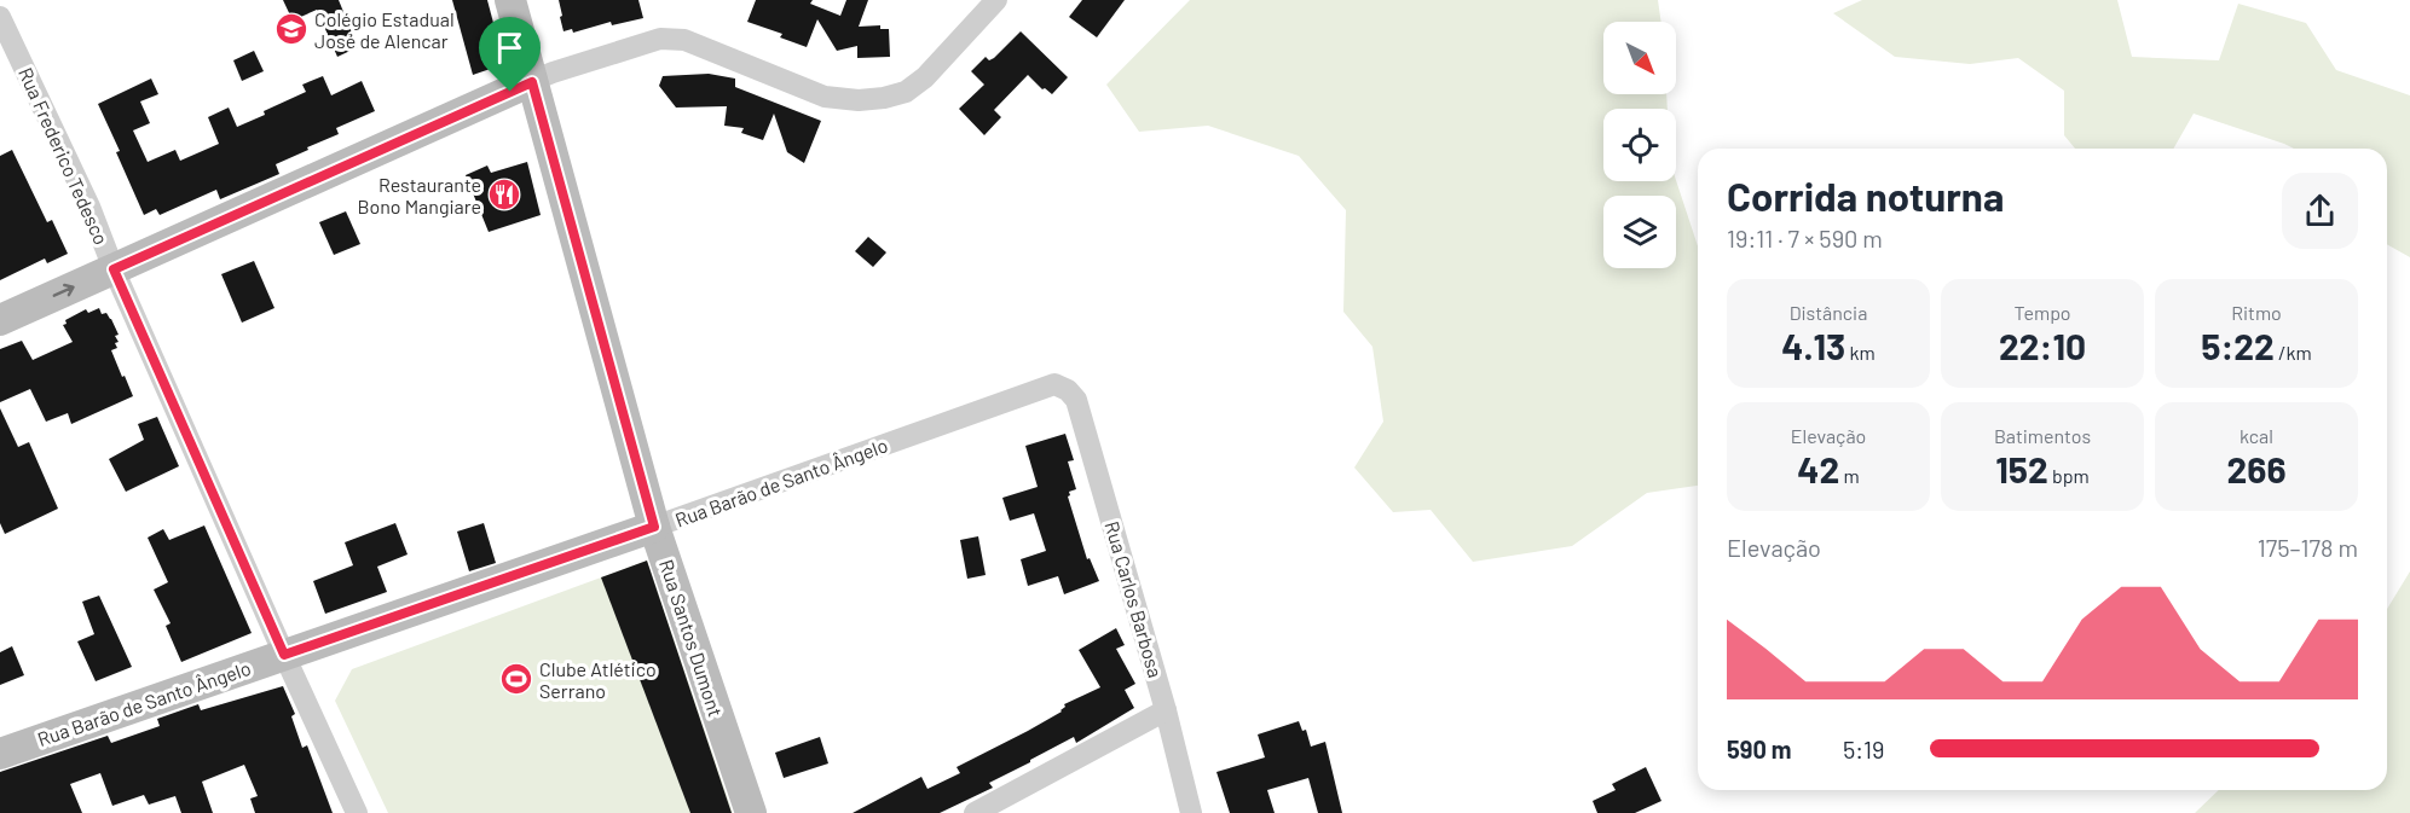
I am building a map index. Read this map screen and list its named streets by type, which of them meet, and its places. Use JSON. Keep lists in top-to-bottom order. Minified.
{"streets":{"street":["Rua Frederico Tedesco","Rua Barão de Santo Ângelo","Rua Carlos Barbosa","Rua Santos Dumont"]},"crossings":[["Rua Frederico Tedesco","Rua Barão de Santo Ângelo"],["Rua Barão de Santo Ângelo","Rua Carlos Barbosa"],["Rua Barão de Santo Ângelo","Rua Santos Dumont"]],"places":{"school or university":["Colégio Estadual José de Alencar"],"restaurant":["Restaurante Bono Mangiare"],"sports":["Clube Atlético Serrano"]},"north":"bottom right","page":{"heading":["Corrida noturna","19:11 · 7 × 590 m"],"stats":[["Distância","4.13 km"],["Tempo","22:10"],["Ritmo","5:22 /km"],["Elevação","42 m"],["Batimentos","152 bpm"],["kcal","266"]],"chart":["Elevação","175–178 m"],"list":[{"name":"590 m","note":"5:19"}]}}
